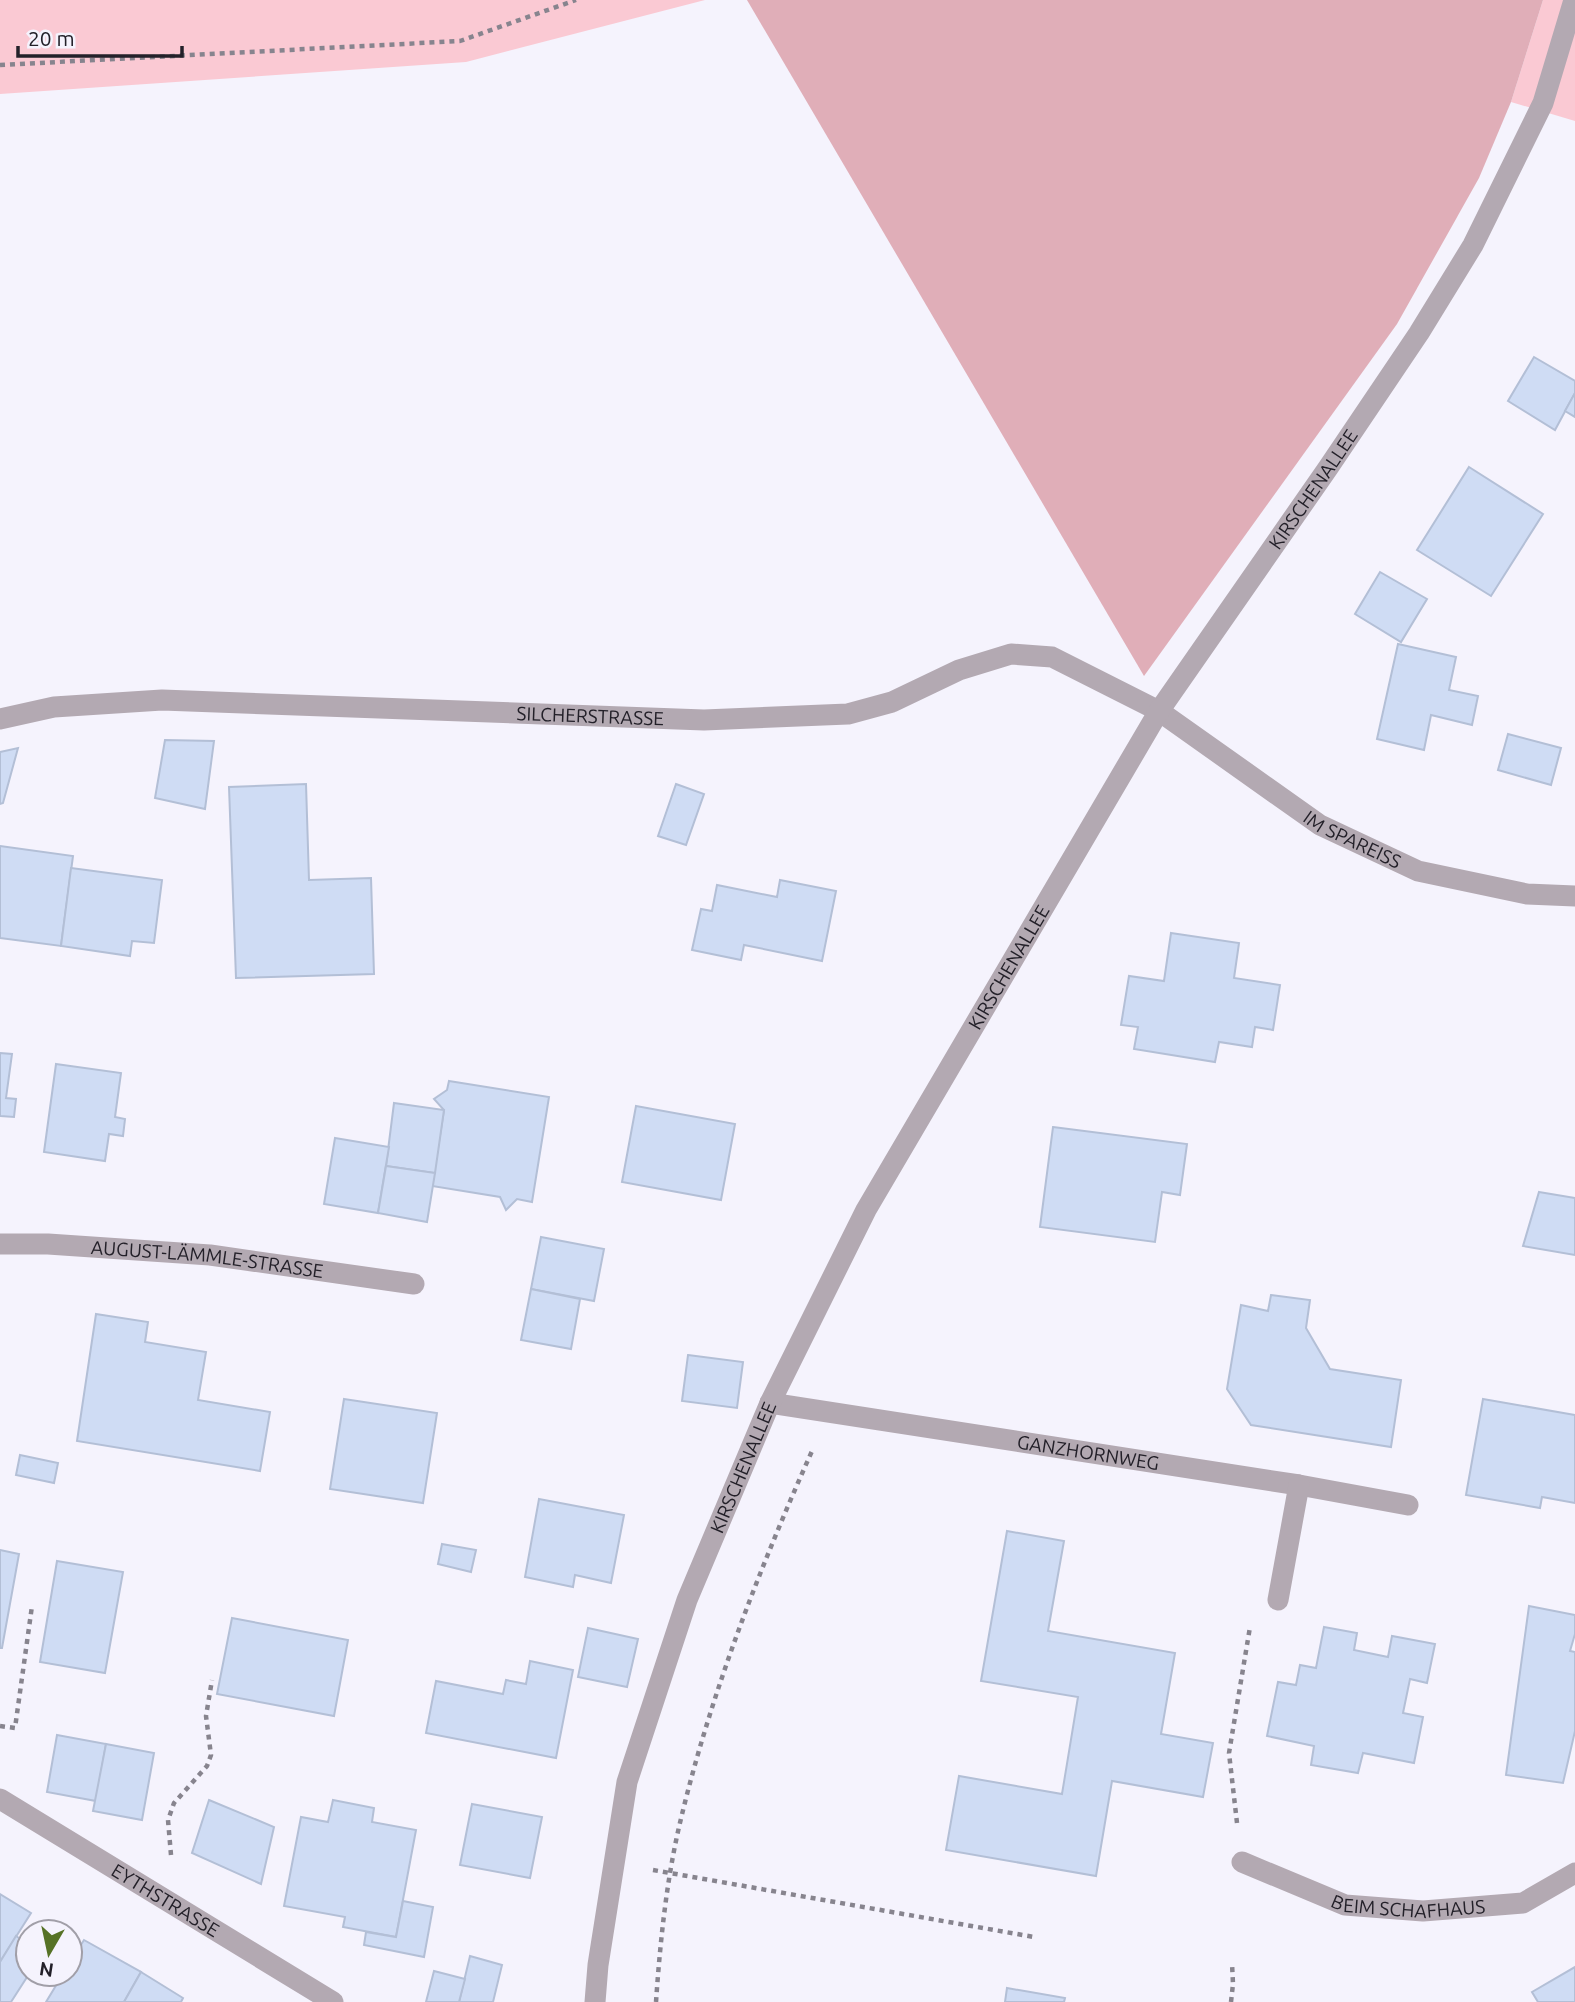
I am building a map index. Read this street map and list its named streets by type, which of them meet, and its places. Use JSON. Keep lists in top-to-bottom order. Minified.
{"streets":{"street":["KIRSCHENALLEE","SILCHERSTRASSE","IM SPAREISS","AUGUST-LÄMMLE-STRASSE","GANZHORNWEG","EYTHSTRASSE","BEIM SCHAFHAUS"]},"crossings":[["KIRSCHENALLEE","SILCHERSTRASSE"],["KIRSCHENALLEE","IM SPAREISS"],["KIRSCHENALLEE","GANZHORNWEG"],["SILCHERSTRASSE","IM SPAREISS"]],"scale_bar":"20 m","north":"bottom"}
